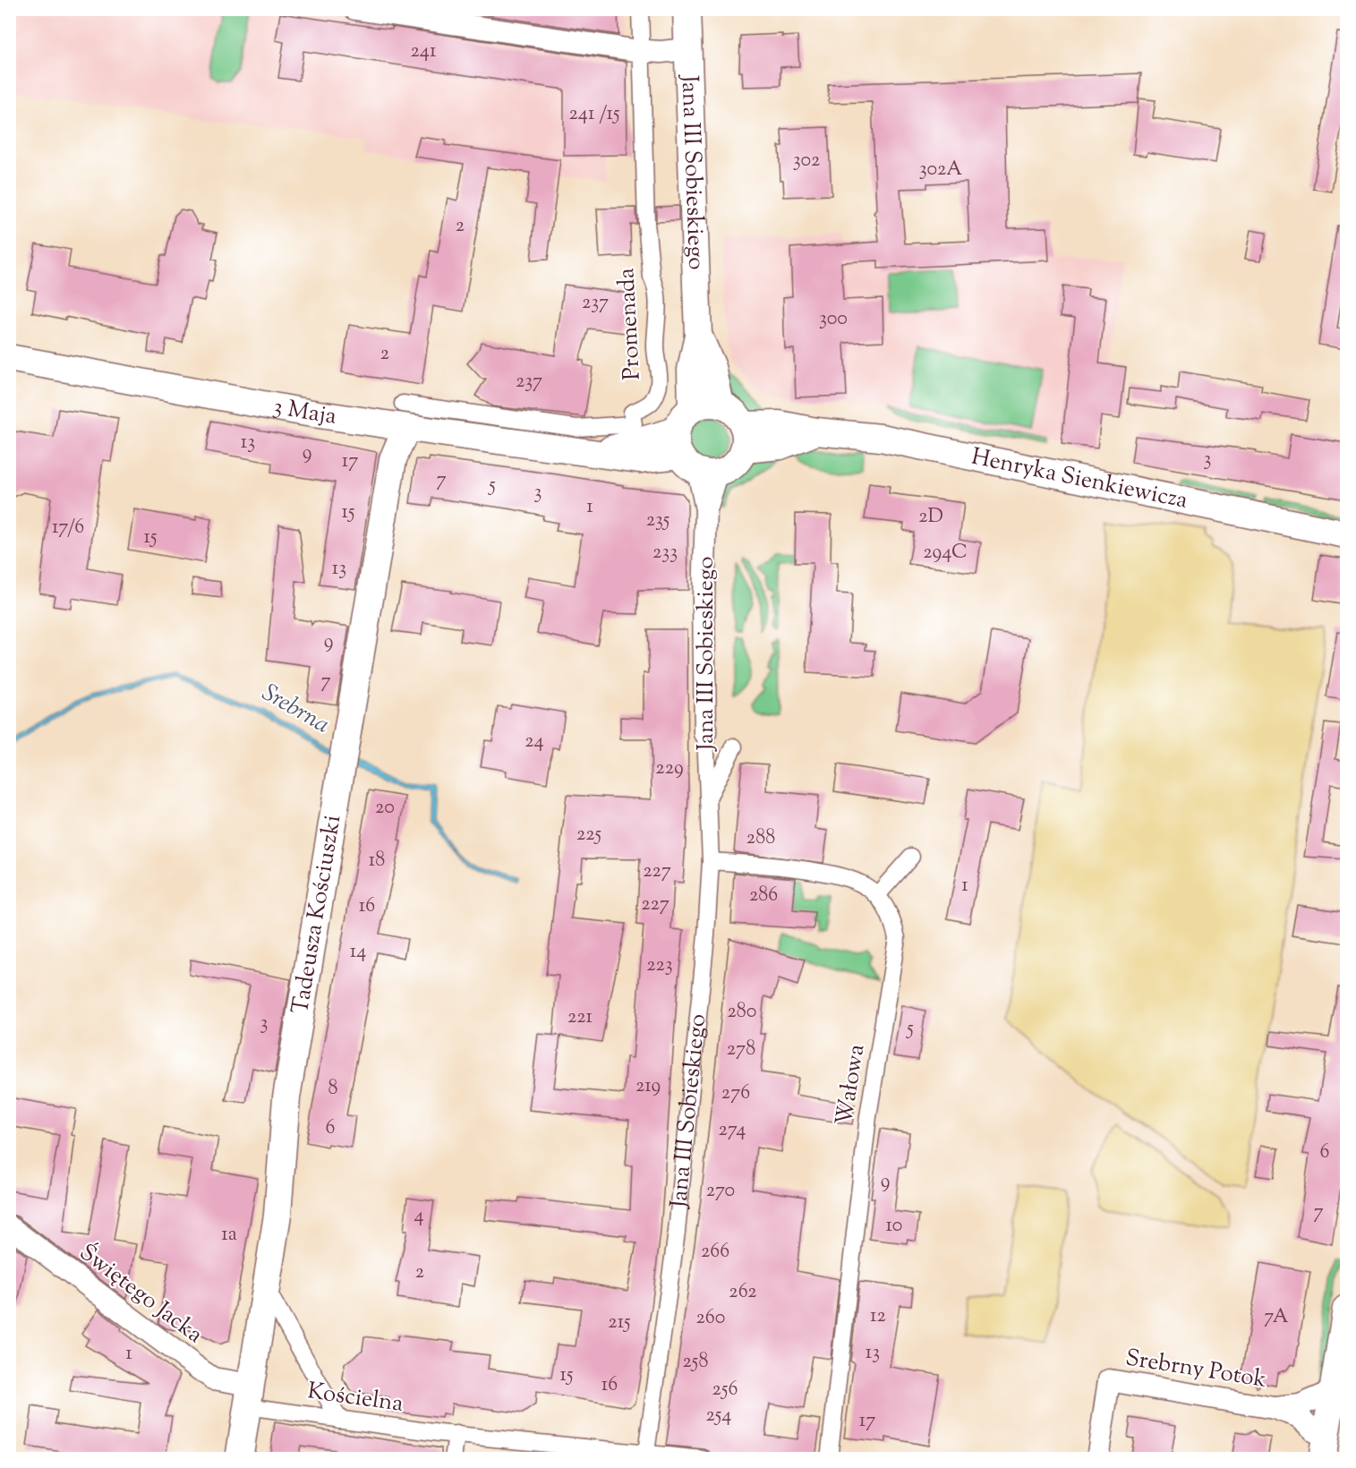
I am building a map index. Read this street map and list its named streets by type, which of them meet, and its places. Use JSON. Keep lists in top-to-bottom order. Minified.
{"streets":{"street":["Jana III Sobieskiego","Promenada","3 Maja","Henryka Sienkiewicza","Tadeusza Kościuszki","Wałowa","Świętego Jacka","Srebrny Potok","Kościelna"]},"crossings":[["Jana III Sobieskiego","3 Maja"],["Jana III Sobieskiego","Henryka Sienkiewicza"],["Jana III Sobieskiego","Wałowa"],["Jana III Sobieskiego","Kościelna"],["Promenada","3 Maja"],["Promenada","Tadeusza Kościuszki"],["3 Maja","Henryka Sienkiewicza"],["3 Maja","Tadeusza Kościuszki"],["Tadeusza Kościuszki","Świętego Jacka"],["Tadeusza Kościuszki","Kościelna"],["Świętego Jacka","Kościelna"]],"water":["Srebrna"],"house_numbers":["241","241 /15","302","302A","2","237","300","2","237","13","9","3","17","7","5","3","1","15","2D","235","17/6","15","233","294C","13","9","7","24","229","20","225","288","18","227","1","286","227","16","14","223","280","221","3","5","278","219","8","276","6","274","6","9","270","7","4","10","1a","266","2","262","12","7A","260","215","13","1","258","15","16","256","254","17"]}
